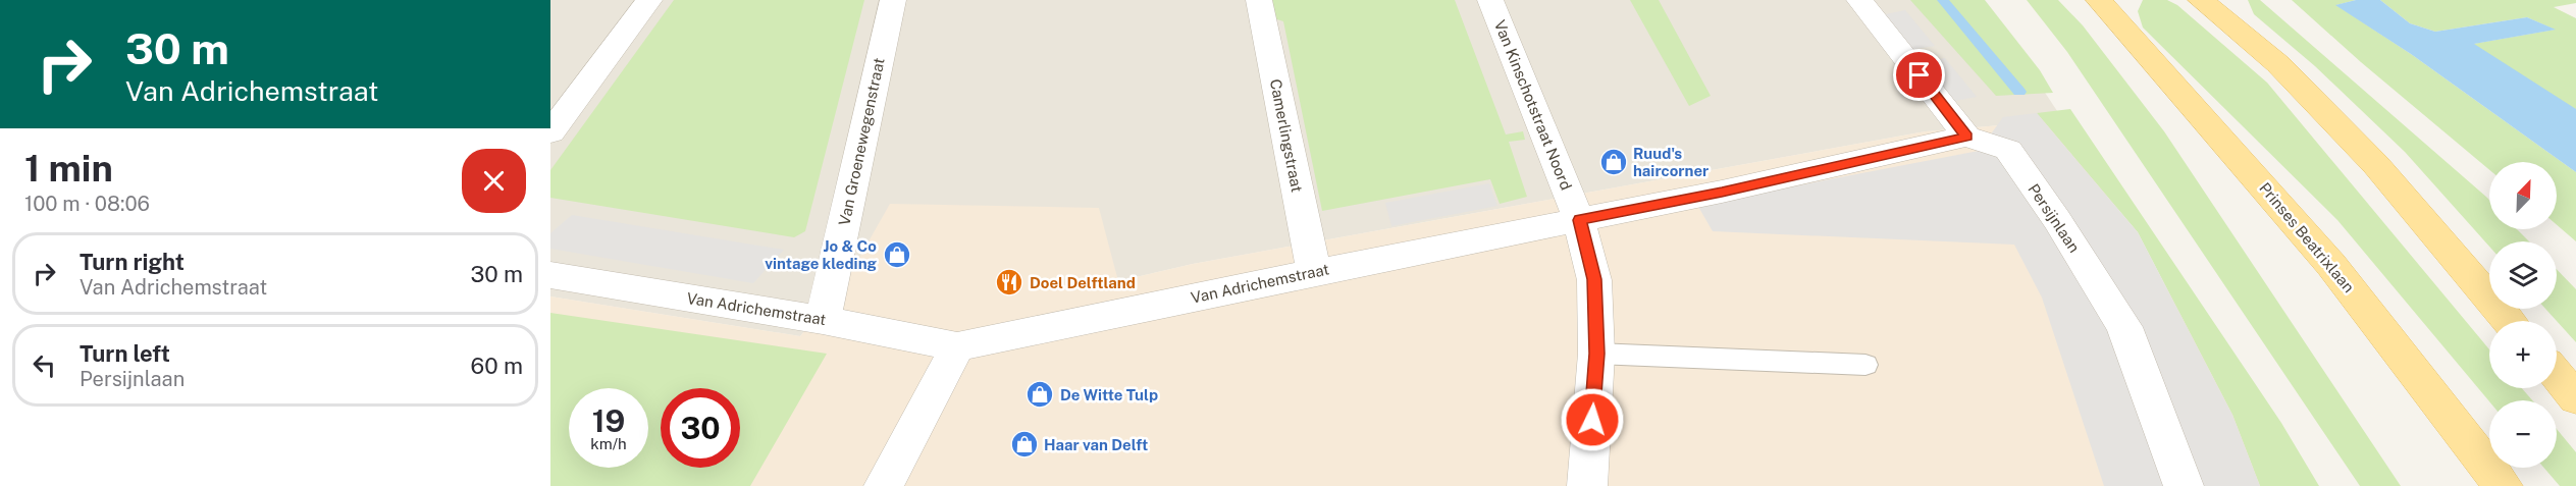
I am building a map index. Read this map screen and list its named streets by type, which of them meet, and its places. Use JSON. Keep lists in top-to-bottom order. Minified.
{"streets":{"main road":["Prinses Beatrixlaan"],"street":["Van Kinschotstraat Noord","Camerlingstraat","Van Groenewegenstraat","Persijnlaan","Van Adrichemstraat"]},"crossings":[["Van Kinschotstraat Noord","Van Adrichemstraat"],["Camerlingstraat","Van Adrichemstraat"],["Van Groenewegenstraat","Van Adrichemstraat"],["Persijnlaan","Van Adrichemstraat"]],"places":{"shop":["Ruud's haircorner","Jo & Co vintage kleding","De Witte Tulp","Haar van Delft"],"restaurant":["Doel Delftland"]},"north":"top right","page":{"turn":["30 m","Van Adrichemstraat"],"heading":["1 min","100 m · 08:06"],"map_buttons":["+","−"],"list":[{"name":"Turn right","note":"Van Adrichemstraat","value":"30 m"},{"name":"Turn left","note":"Persijnlaan","value":"60 m"}],"speed":"19 km/h","limit":"30"}}
